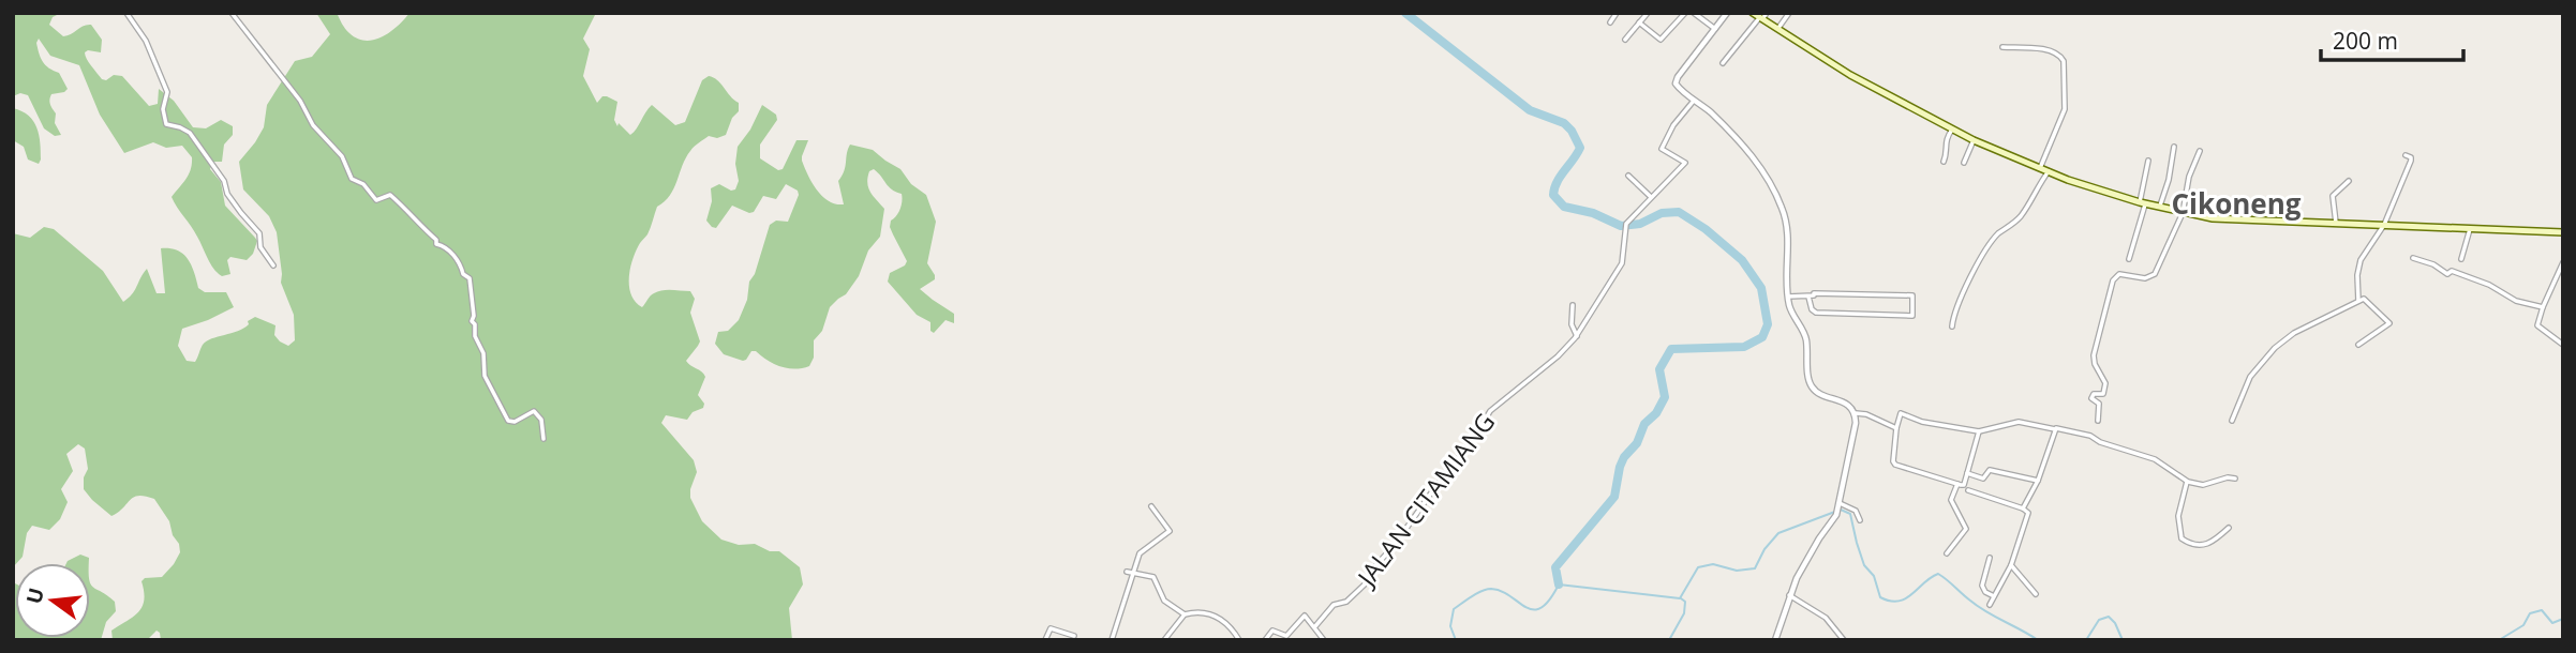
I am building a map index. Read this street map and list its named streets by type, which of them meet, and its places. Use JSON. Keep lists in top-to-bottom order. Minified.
{"streets":{"street":["JALAN CITAMIANG"]},"districts":["Cikoneng"],"scale_bar":"200 m","north":"left"}
